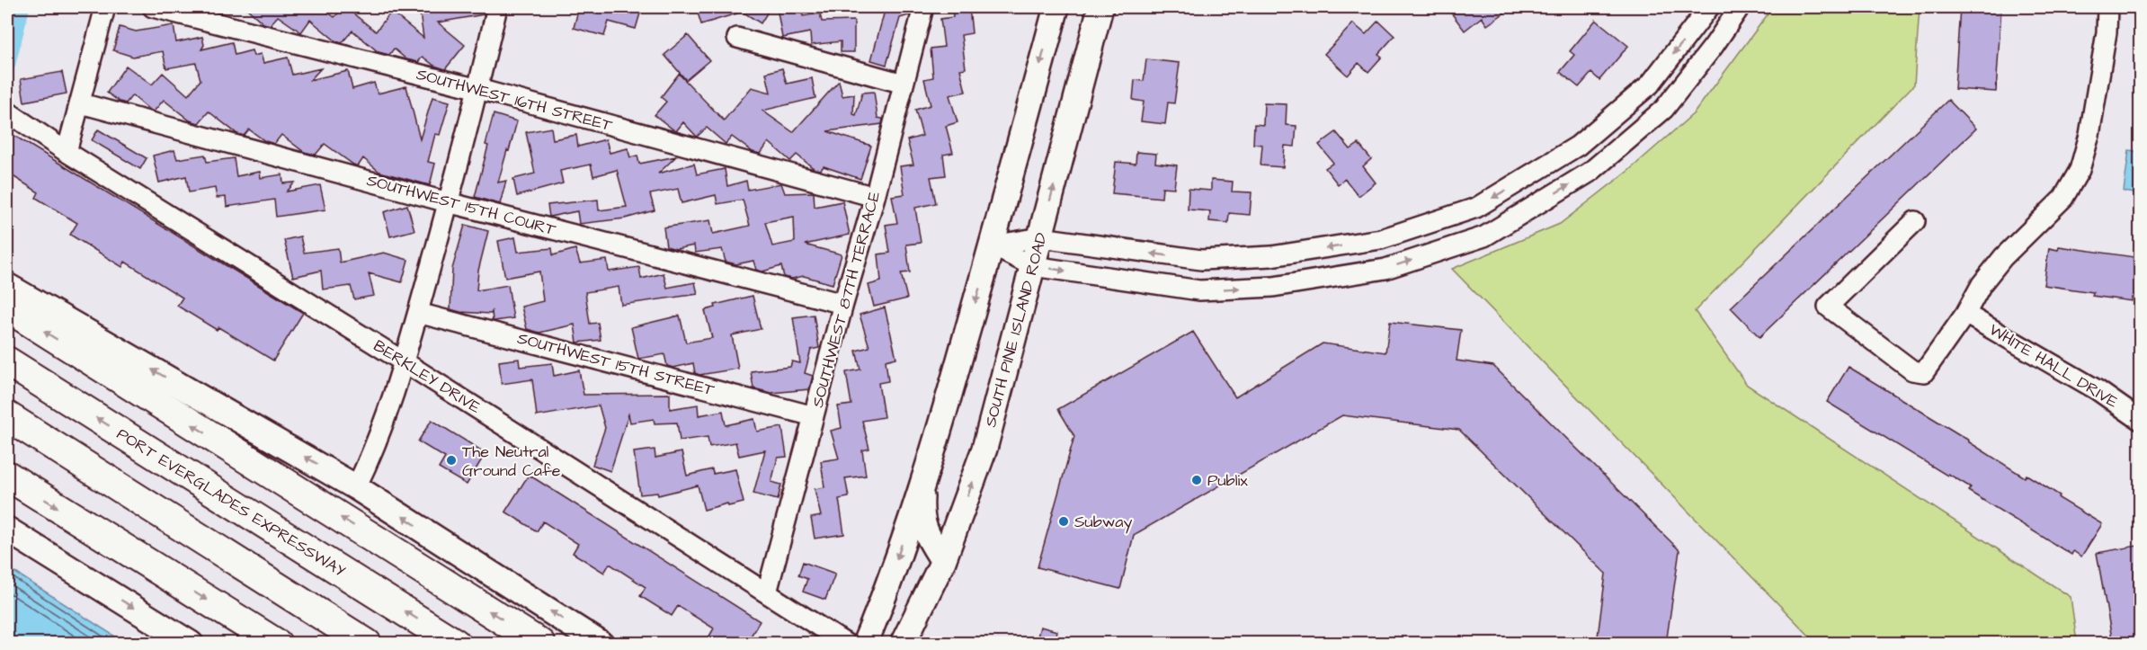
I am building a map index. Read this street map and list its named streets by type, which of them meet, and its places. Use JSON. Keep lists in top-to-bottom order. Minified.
{"streets":{"highway":["PORT EVERGLADES EXPRESSWAY"],"main road":["SOUTH PINE ISLAND ROAD"],"street":["SOUTHWEST 16TH STREET","SOUTHWEST 15TH COURT","SOUTHWEST 87TH TERRACE","SOUTHWEST 15TH STREET","WHITE HALL DRIVE","BERKLEY DRIVE"]},"crossings":[["SOUTHWEST 16TH STREET","SOUTHWEST 87TH TERRACE"],["SOUTHWEST 15TH COURT","SOUTHWEST 87TH TERRACE"],["SOUTHWEST 87TH TERRACE","SOUTHWEST 15TH STREET"],["SOUTHWEST 87TH TERRACE","BERKLEY DRIVE"]],"places":["The Neutral Ground Cafe","Publix","Subway"]}
